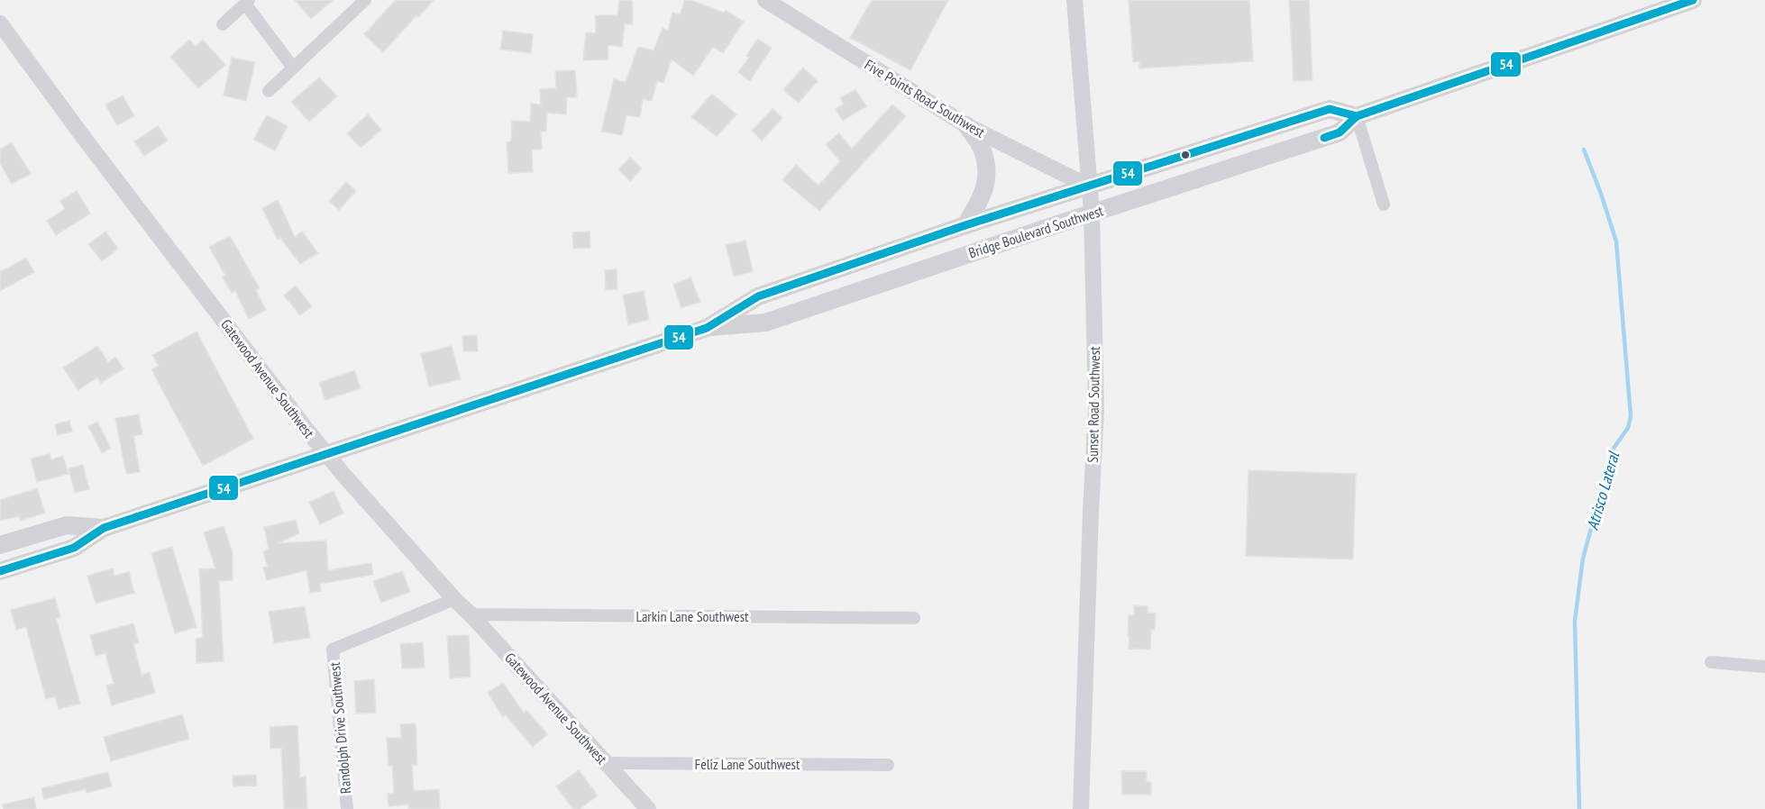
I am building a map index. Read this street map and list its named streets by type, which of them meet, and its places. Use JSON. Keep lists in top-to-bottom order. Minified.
{"streets":{"main road":["Bridge Boulevard Southwest"],"street":["Five Points Road Southwest","Gatewood Avenue Southwest","Sunset Road Southwest","Larkin Lane Southwest","Randolph Drive Southwest","Feliz Lane Southwest"]},"crossings":[["Five Points Road Southwest","Bridge Boulevard Southwest"],["Five Points Road Southwest","Sunset Road Southwest"],["Bridge Boulevard Southwest","Gatewood Avenue Southwest"],["Bridge Boulevard Southwest","Sunset Road Southwest"],["Gatewood Avenue Southwest","Larkin Lane Southwest"],["Gatewood Avenue Southwest","Randolph Drive Southwest"],["Gatewood Avenue Southwest","Feliz Lane Southwest"]],"water":["Atrisco Lateral"],"lines":["transit line 54"]}
